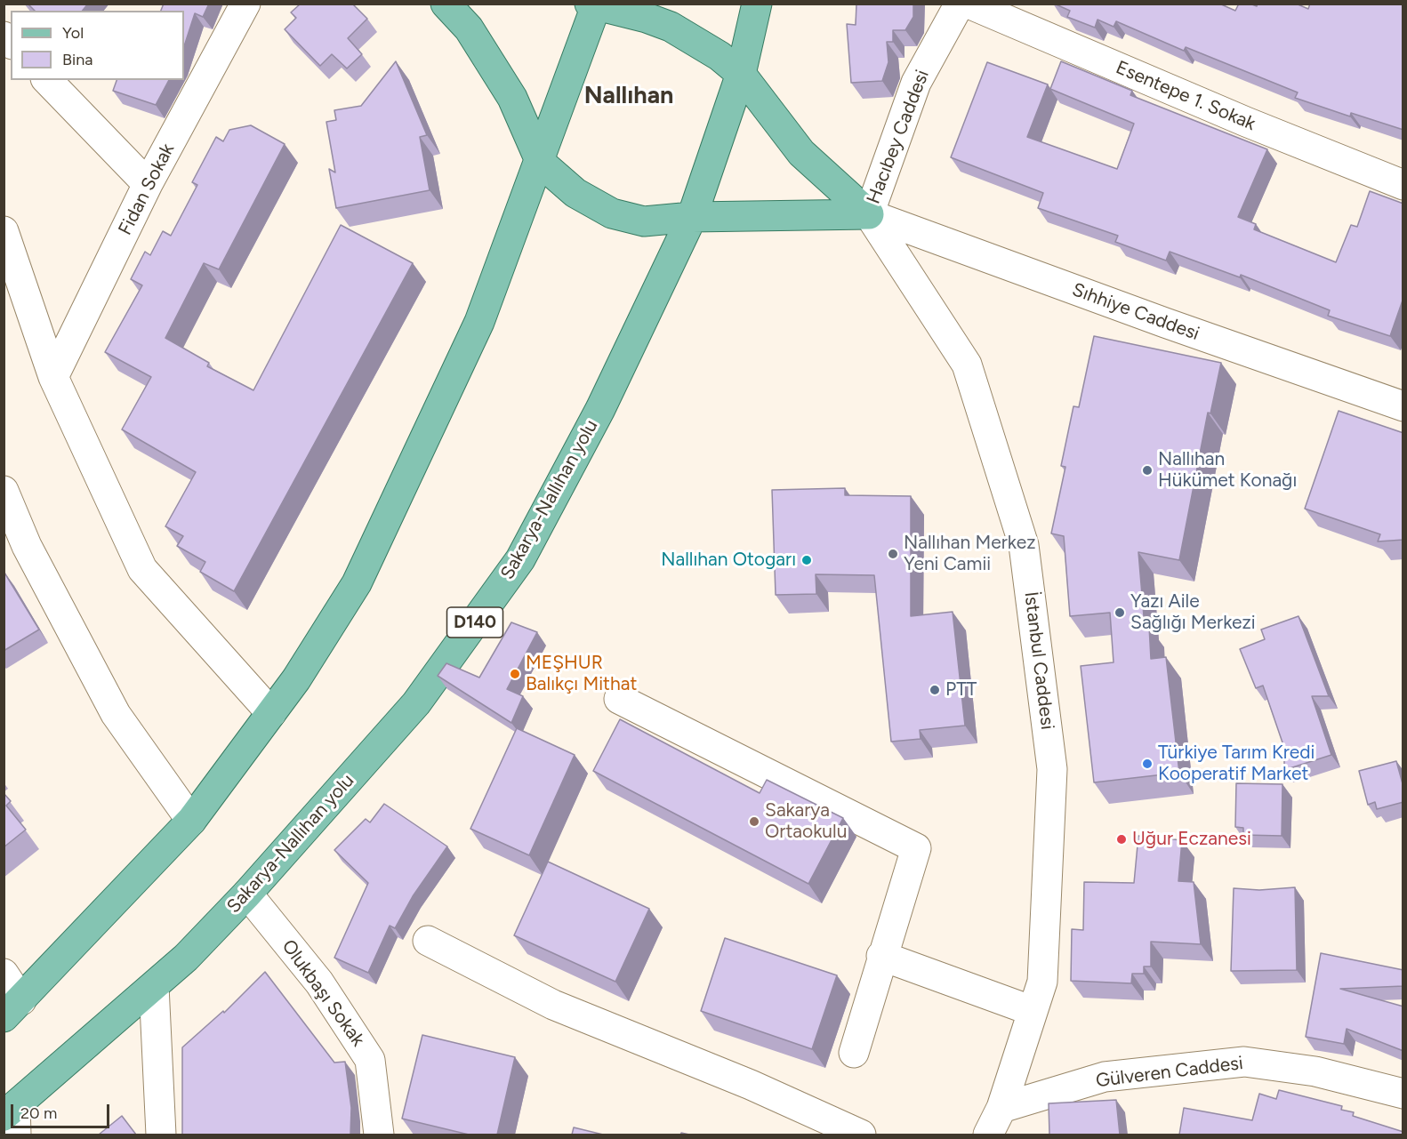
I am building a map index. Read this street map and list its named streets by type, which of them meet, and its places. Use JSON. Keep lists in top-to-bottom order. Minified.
{"streets":{"main road":["Sakarya-Nallıhan yolu","D140"],"street":["Esentepe 1. Sokak","Hacıbey Caddesi","Fidan Sokak","Sıhhiye Caddesi","İstanbul Caddesi","Olukbaşı Sokak","Gülveren Caddesi"]},"crossings":[["Hacıbey Caddesi","Sıhhiye Caddesi"],["Hacıbey Caddesi","İstanbul Caddesi"],["Sıhhiye Caddesi","İstanbul Caddesi"],["Sakarya-Nallıhan yolu","Olukbaşı Sokak"],["İstanbul Caddesi","Gülveren Caddesi"]],"districts":["Nallıhan"],"places":["Nallıhan Hükümet Konağı","Nallıhan Merkez Yeni Camii","Nallıhan Otogarı","Yazı Aile Sağlığı Merkezi","MEŞHUR Balıkçı Mithat","PTT","Türkiye Tarım Kredi Kooperatif Market","Sakarya Ortaokulu","Uğur Eczanesi"],"legend":["Yol","Bina"],"scale_bar":"20 m"}
